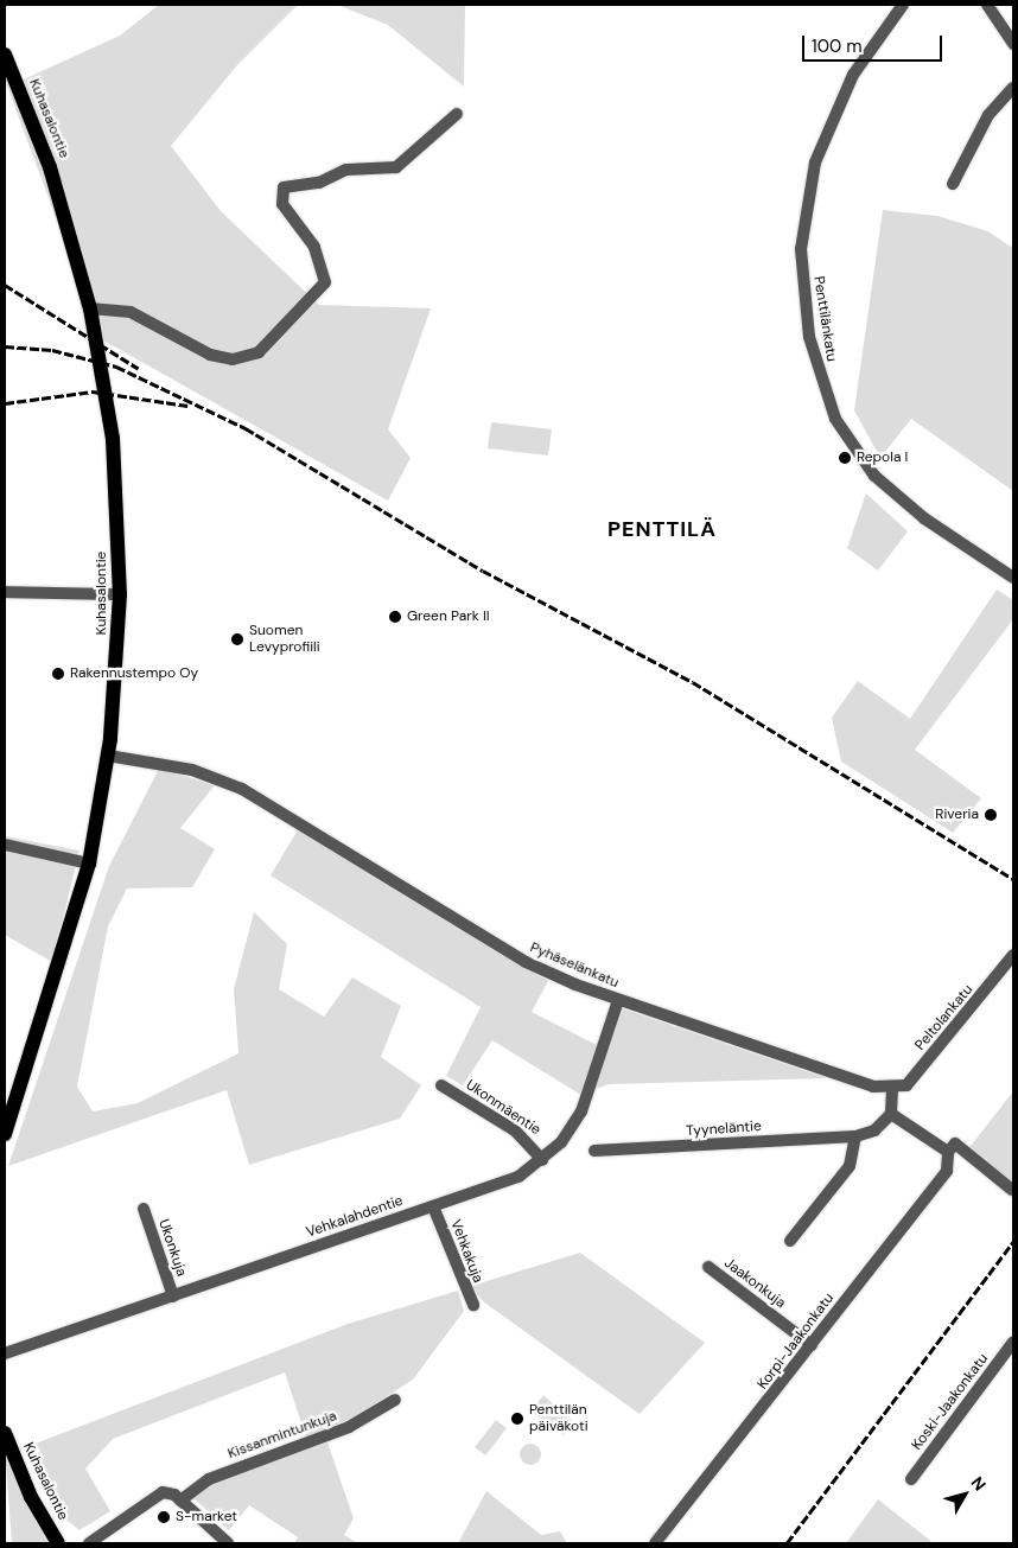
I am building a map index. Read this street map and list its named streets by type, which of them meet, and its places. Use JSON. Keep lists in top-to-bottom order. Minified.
{"streets":{"main road":["Kuhasalontie"],"street":["Penttilänkatu","Pyhäselänkatu","Peltolankatu","Ukonmäentie","Tyyneläntie","Vehkalahdentie","Ukonkuja","Vehkakuja","Jaakonkuja","Korpi-Jaakonkatu","Koski-Jaakonkatu","Kissanmintunkuja"]},"crossings":[["Kuhasalontie","Pyhäselänkatu"],["Pyhäselänkatu","Peltolankatu"],["Pyhäselänkatu","Vehkalahdentie"],["Ukonmäentie","Vehkalahdentie"],["Vehkalahdentie","Ukonkuja"],["Vehkalahdentie","Vehkakuja"],["Jaakonkuja","Korpi-Jaakonkatu"]],"districts":["PENTTILÄ"],"places":["Repola I","Green Park II","Suomen Levyprofiili","Rakennustempo Oy","Riveria","Penttilän päiväkoti","S-market"],"scale_bar":"100 m","north":"top right"}
